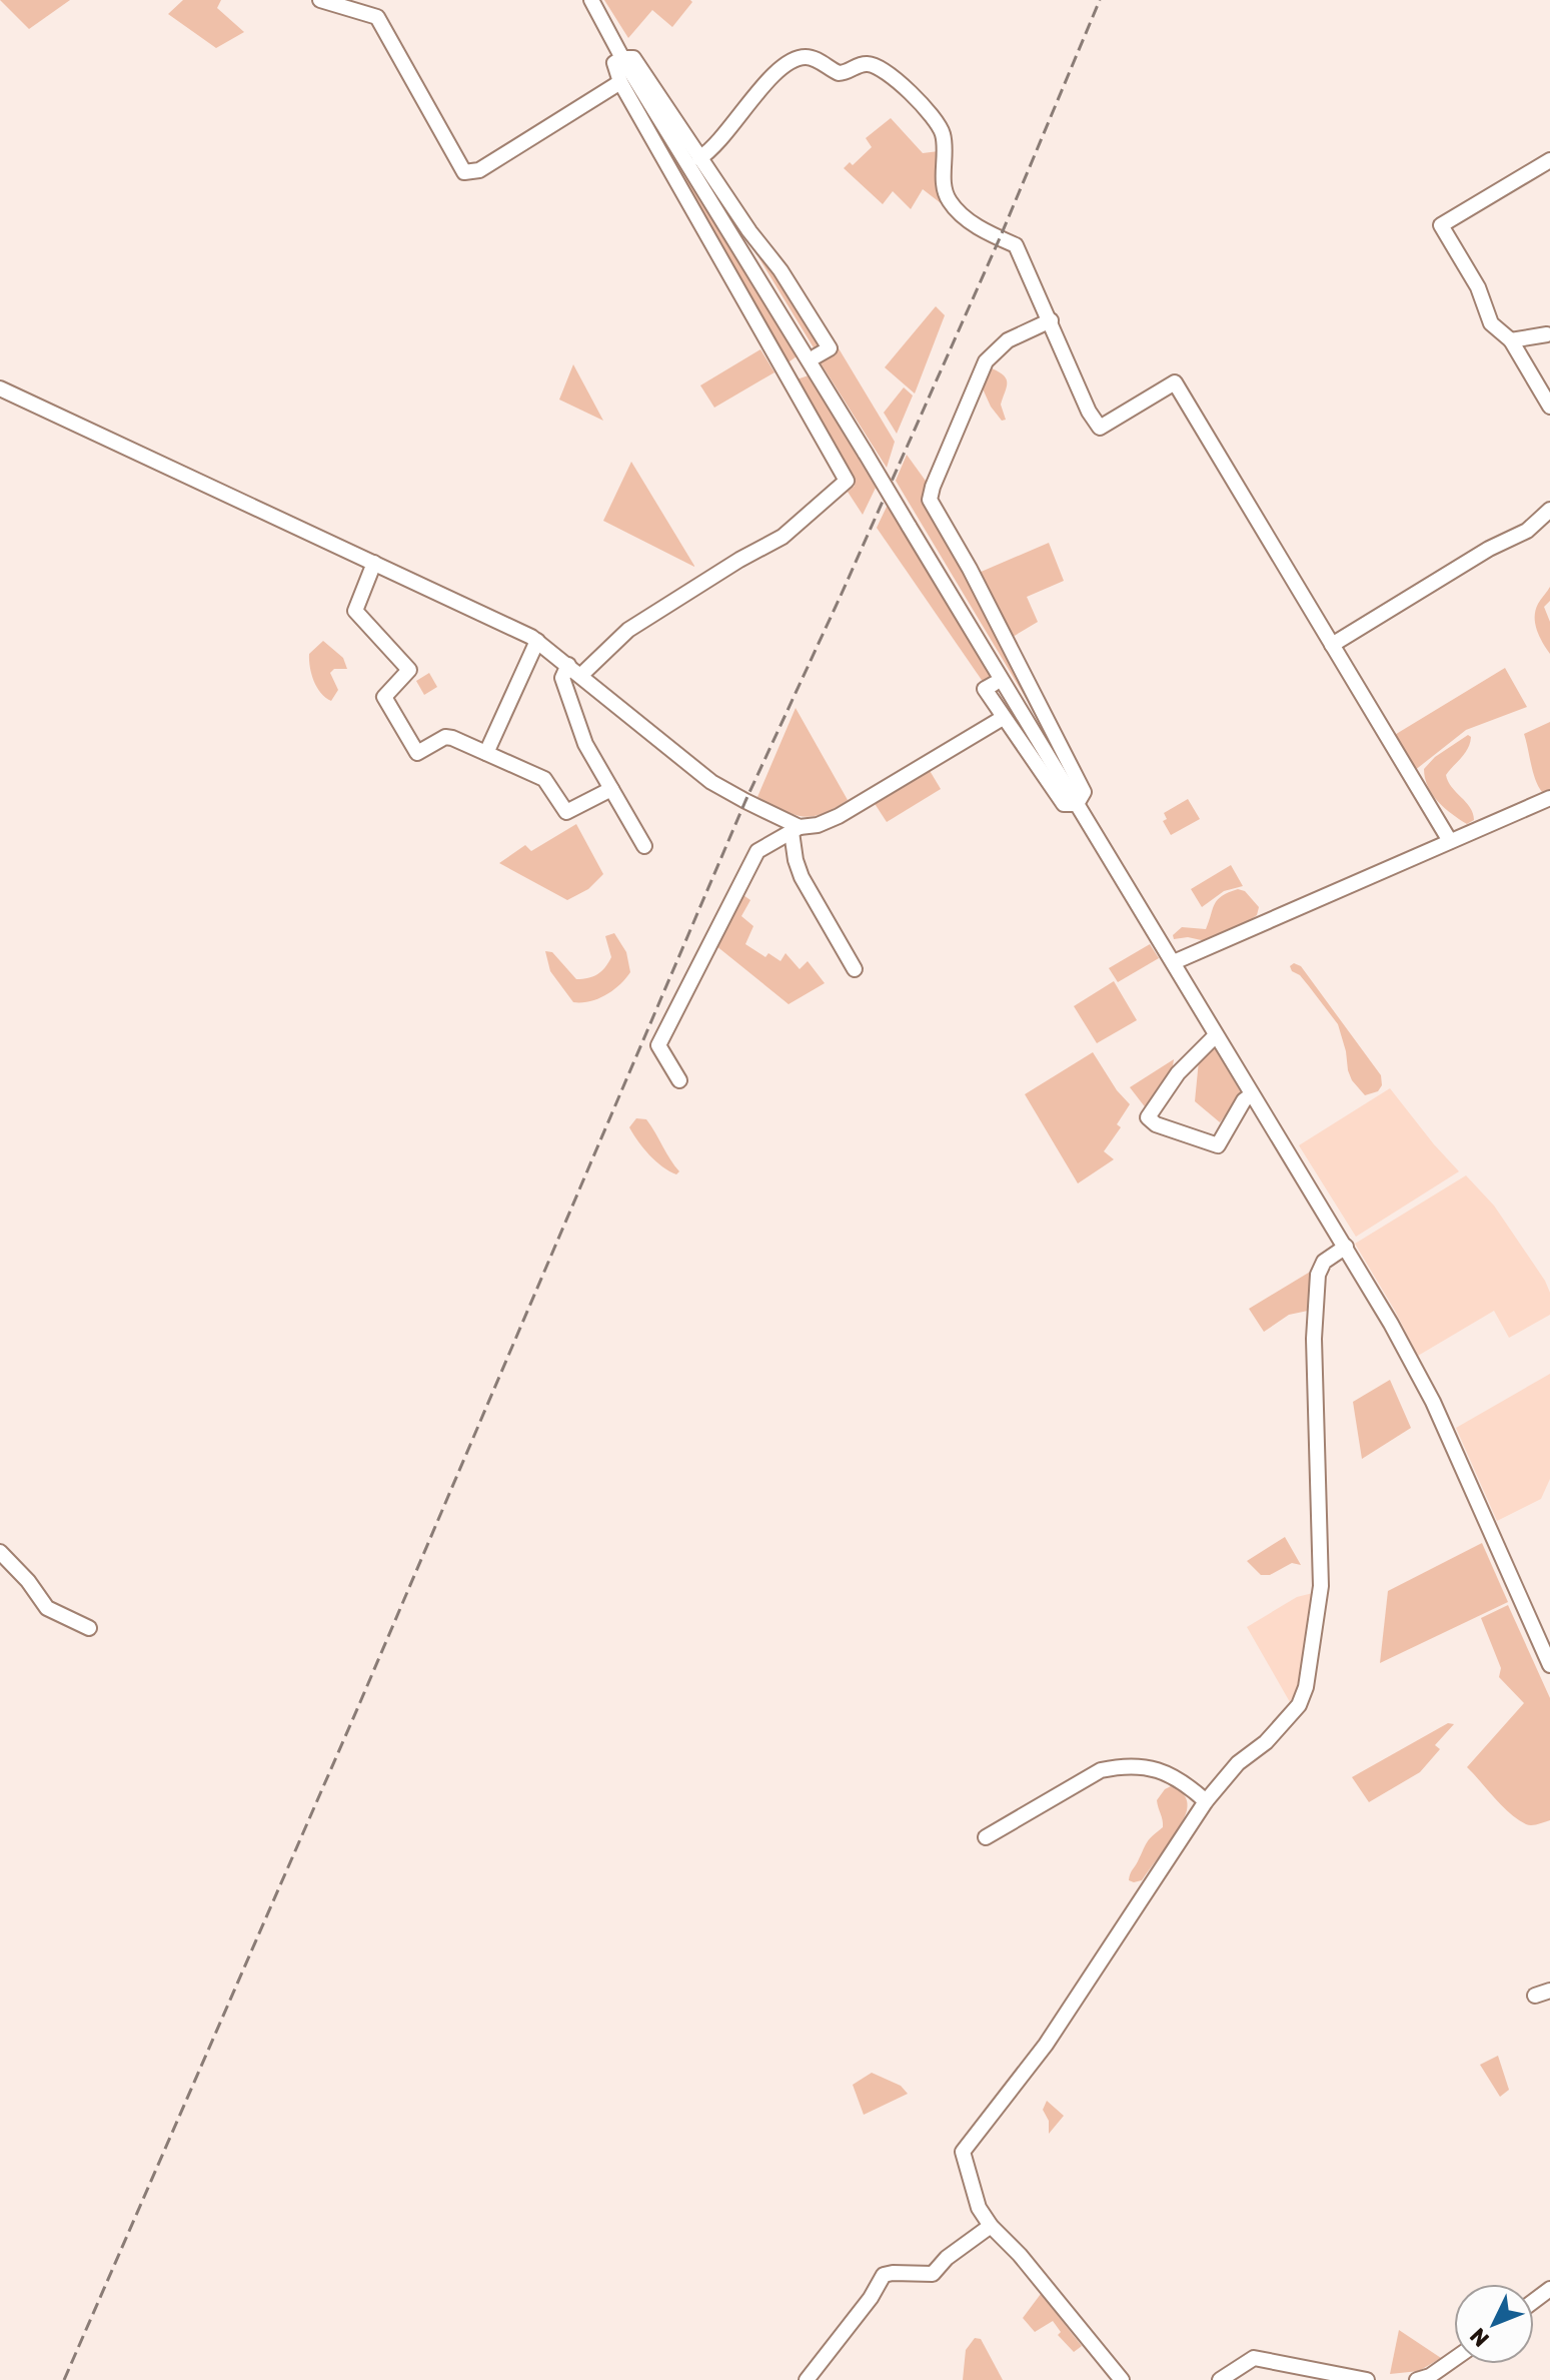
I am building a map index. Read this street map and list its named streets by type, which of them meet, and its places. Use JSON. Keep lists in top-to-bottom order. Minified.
{"north":"bottom left"}
